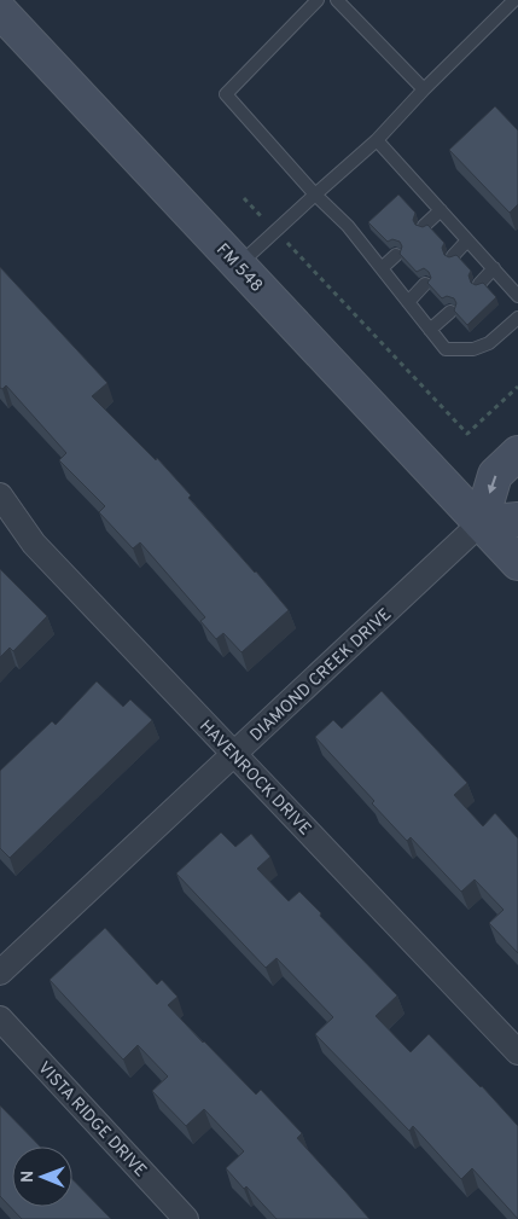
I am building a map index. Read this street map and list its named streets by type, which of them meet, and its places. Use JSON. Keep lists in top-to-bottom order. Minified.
{"streets":{"main road":["FM 548"],"street":["DIAMOND CREEK DRIVE","HAVENROCK DRIVE","VISTA RIDGE DRIVE"]},"crossings":[["FM 548","DIAMOND CREEK DRIVE"],["DIAMOND CREEK DRIVE","HAVENROCK DRIVE"]],"north":"left"}
